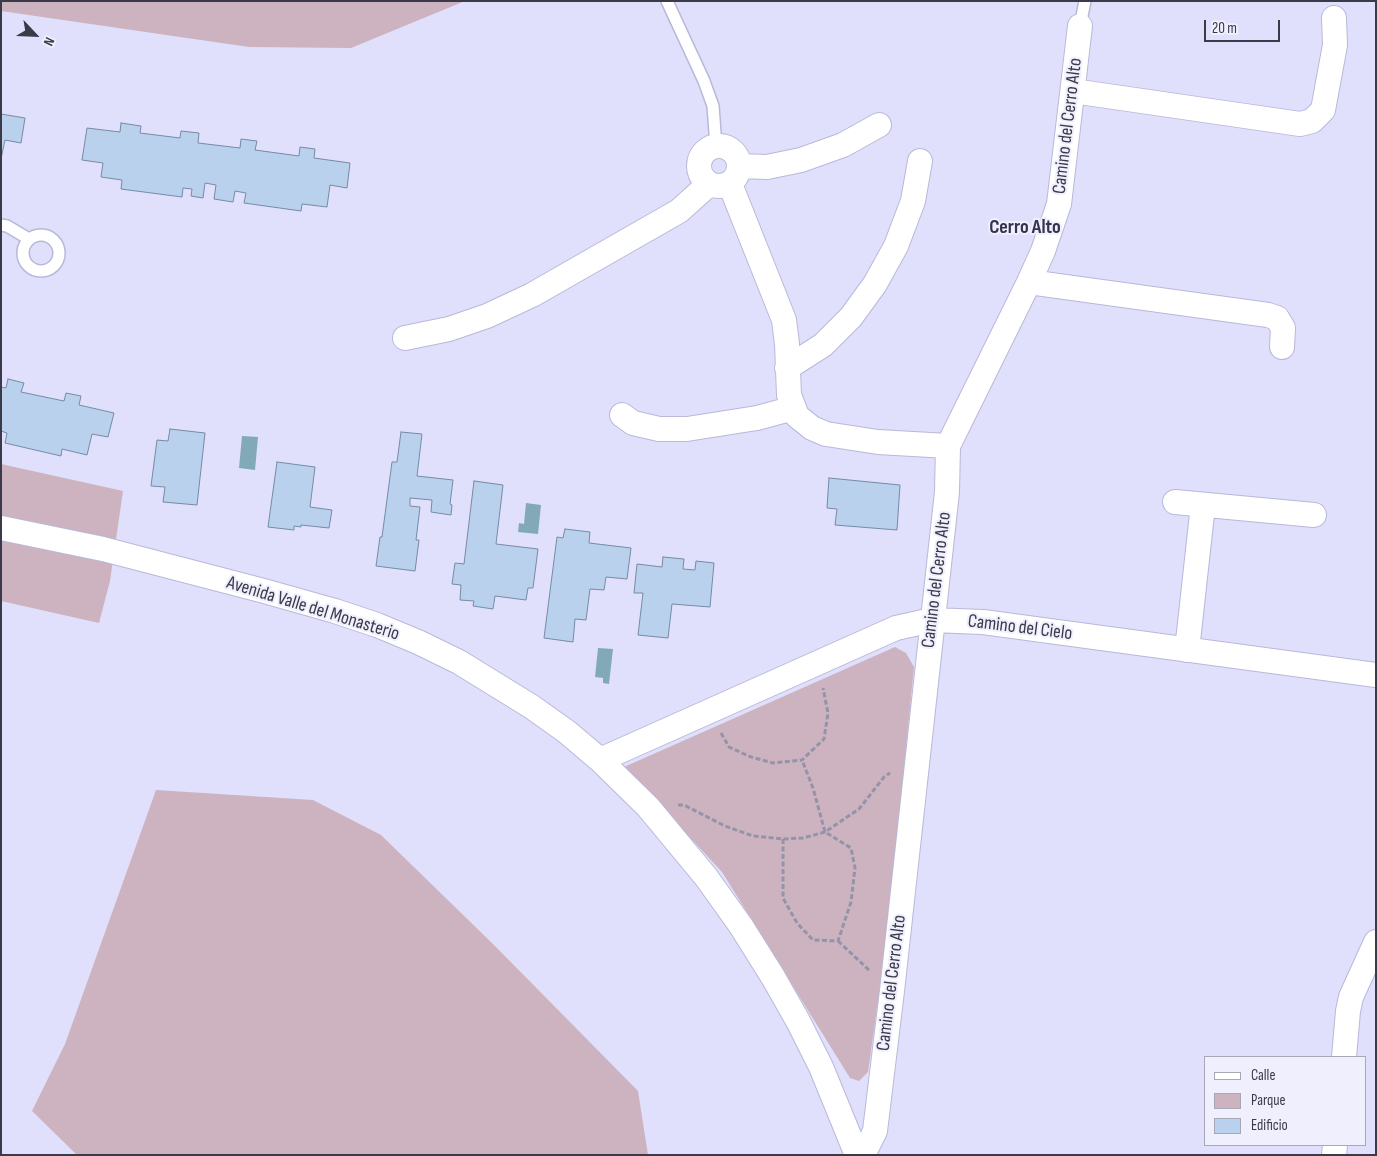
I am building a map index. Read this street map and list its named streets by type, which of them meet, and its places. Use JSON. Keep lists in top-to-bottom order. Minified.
{"streets":{"street":["Camino del Cerro Alto","Avenida Valle del Monasterio","Camino del Cielo"]},"crossings":[["Camino del Cerro Alto","Camino del Cielo"],["Avenida Valle del Monasterio","Camino del Cielo"]],"districts":["Cerro Alto"],"legend":["Calle","Parque","Edificio"],"scale_bar":"20 m","north":"bottom right"}
